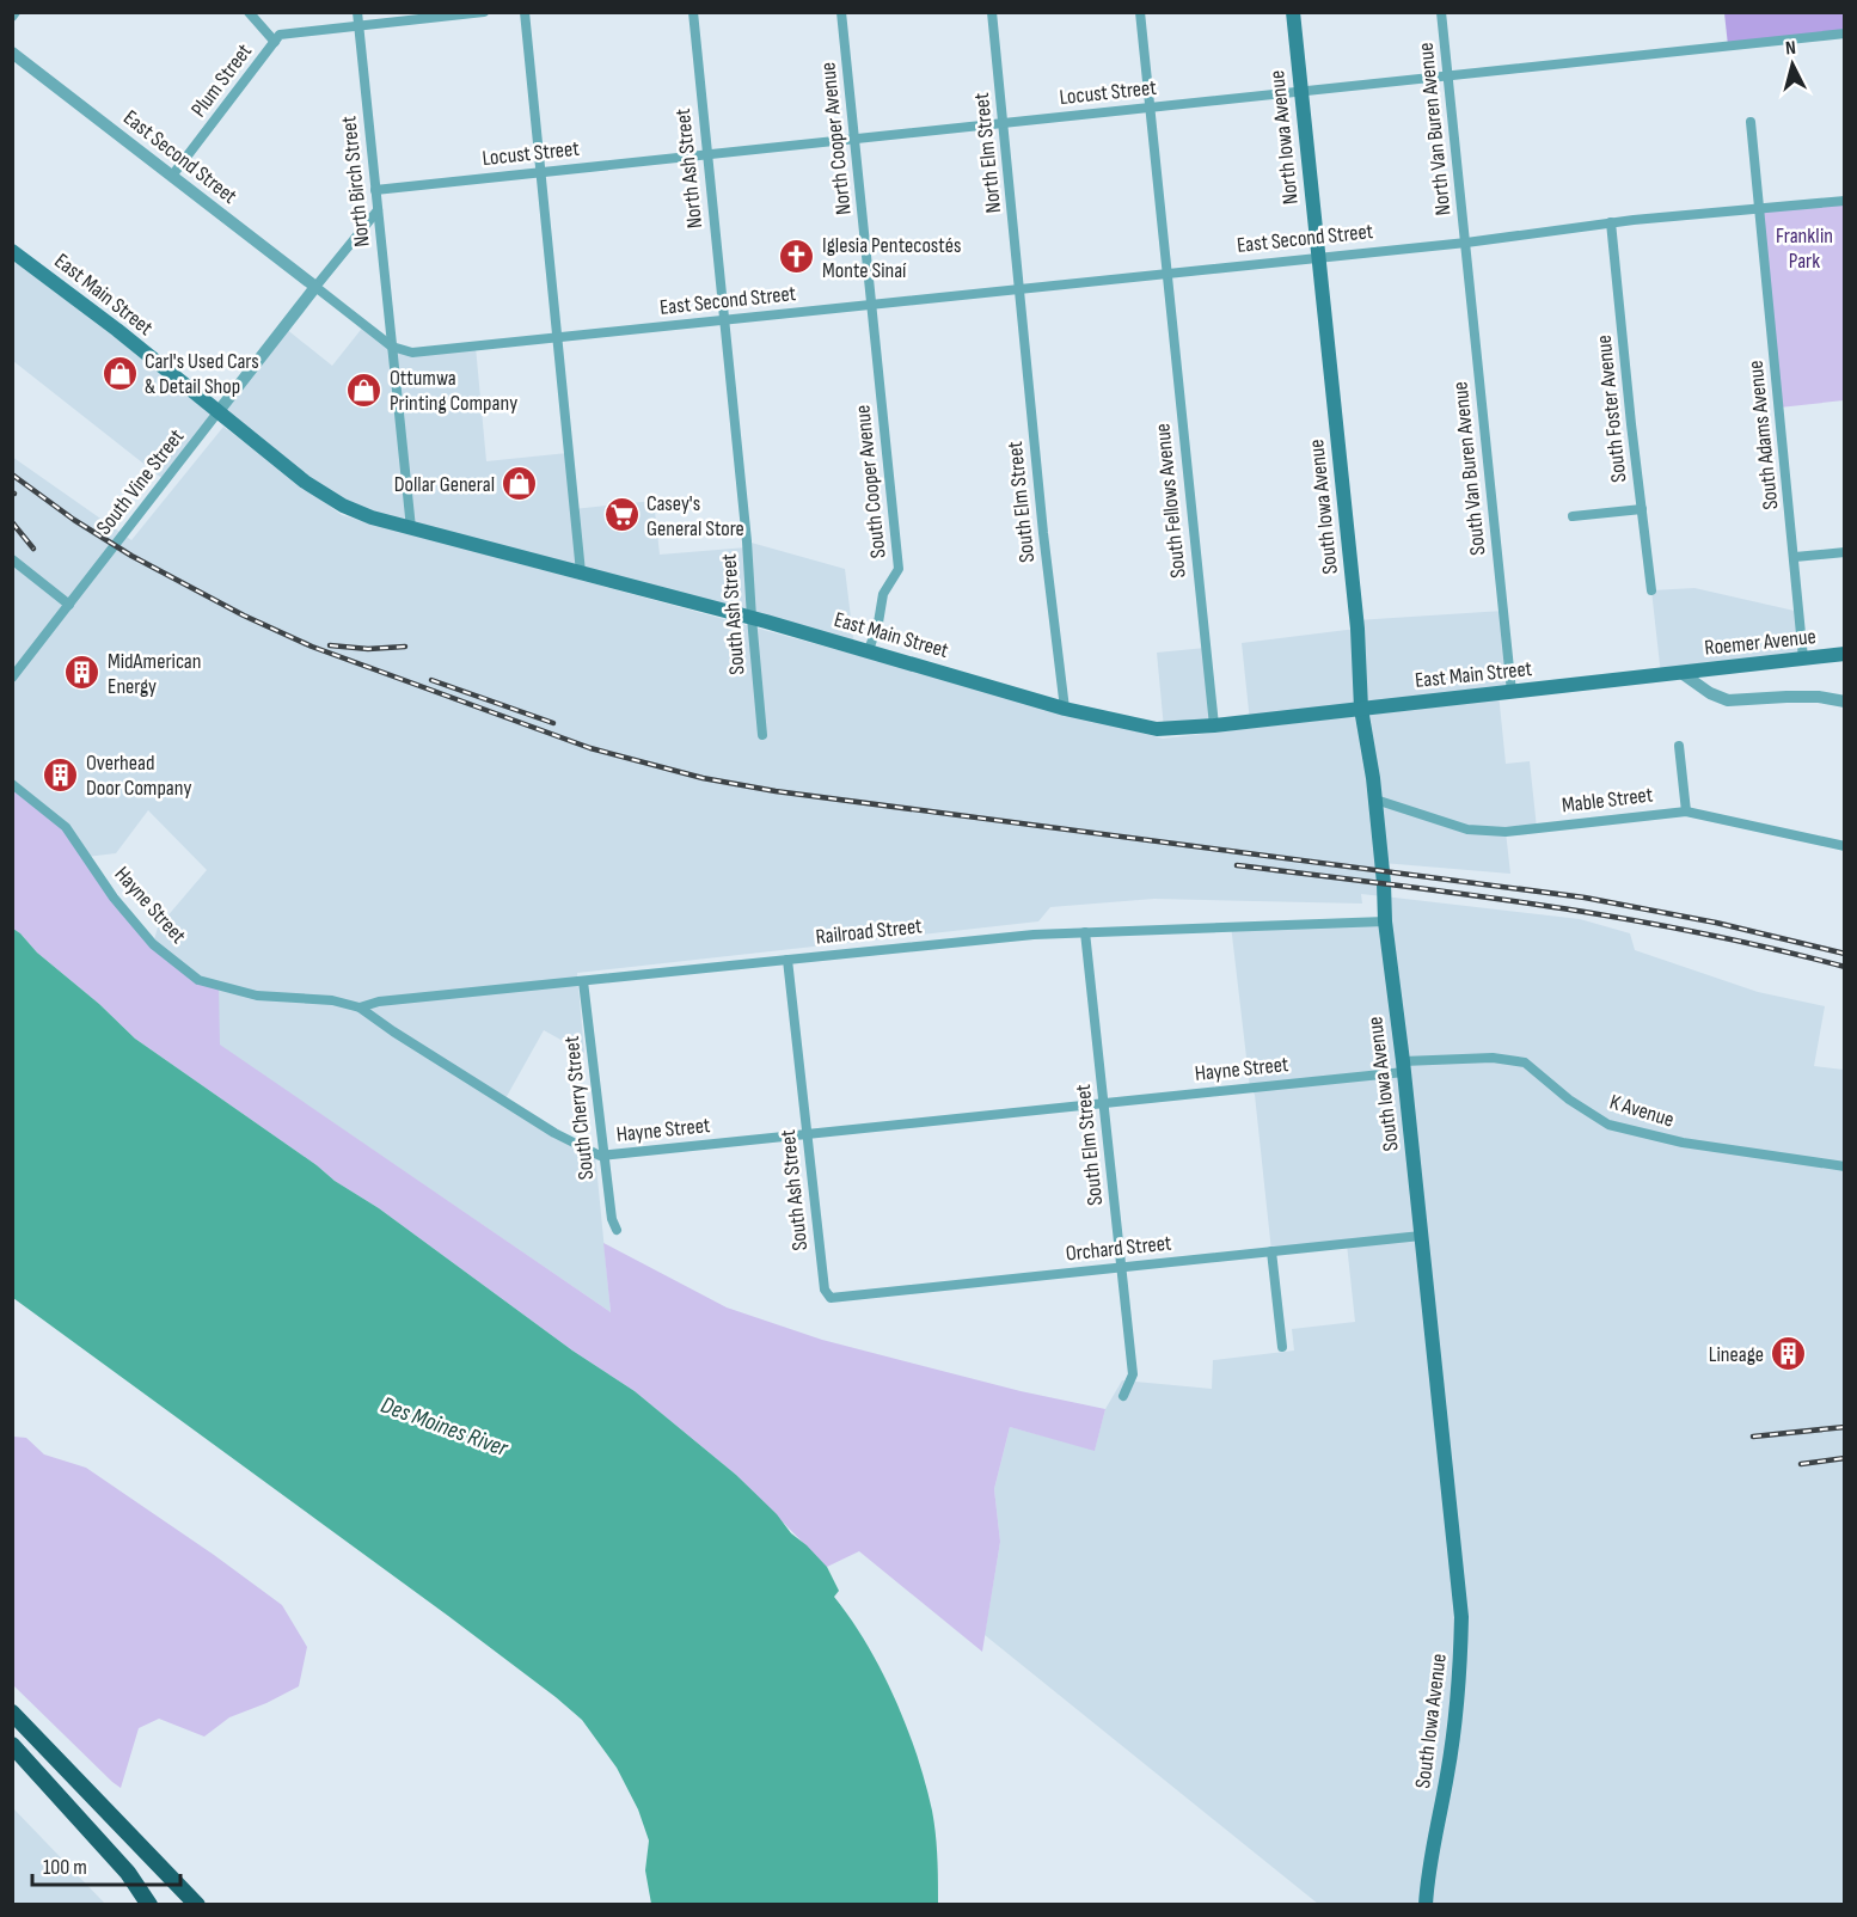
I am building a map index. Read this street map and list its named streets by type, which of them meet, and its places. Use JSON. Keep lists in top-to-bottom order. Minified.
{"streets":{"main road":["North Iowa Avenue","East Main Street","South Iowa Avenue","Roemer Avenue"],"street":["Plum Street","Locust Street","North Van Buren Avenue","North Cooper Avenue","North Elm Street","East Second Street","North Ash Street","North Birch Street","South Foster Avenue","South Adams Avenue","South Van Buren Avenue","South Vine Street","South Cooper Avenue","South Fellows Avenue","South Elm Street","South Ash Street","Mable Street","Hayne Street","Railroad Street","South Cherry Street","K Avenue","Orchard Street"]},"crossings":[["Plum Street","East Second Street"],["Plum Street","North Birch Street"],["Locust Street","North Van Buren Avenue"],["Locust Street","North Iowa Avenue"],["Locust Street","North Cooper Avenue"],["Locust Street","North Elm Street"],["Locust Street","North Ash Street"],["Locust Street","North Birch Street"],["Locust Street","South Fellows Avenue"],["North Van Buren Avenue","East Second Street"],["North Van Buren Avenue","South Van Buren Avenue"],["North Iowa Avenue","East Second Street"],["North Iowa Avenue","South Iowa Avenue"],["North Cooper Avenue","East Second Street"],["North Cooper Avenue","South Cooper Avenue"],["North Elm Street","East Second Street"],["North Elm Street","South Elm Street"],["East Second Street","North Ash Street"],["East Second Street","North Birch Street"],["East Second Street","South Foster Avenue"],["East Second Street","South Adams Avenue"],["East Second Street","South Van Buren Avenue"],["East Second Street","South Vine Street"],["East Second Street","South Cooper Avenue"],["East Second Street","South Fellows Avenue"],["East Second Street","South Elm Street"],["East Second Street","South Iowa Avenue"],["East Second Street","South Ash Street"],["North Ash Street","South Ash Street"],["North Birch Street","East Main Street"],["North Birch Street","South Vine Street"],["East Main Street","South Van Buren Avenue"],["East Main Street","South Vine Street"],["East Main Street","South Cooper Avenue"],["East Main Street","South Fellows Avenue"],["East Main Street","South Elm Street"],["East Main Street","South Iowa Avenue"],["East Main Street","South Ash Street"],["East Main Street","Roemer Avenue"],["South Adams Avenue","Roemer Avenue"],["South Elm Street","Hayne Street"],["South Elm Street","Railroad Street"],["South Elm Street","Orchard Street"],["South Iowa Avenue","Mable Street"],["South Iowa Avenue","Hayne Street"],["South Iowa Avenue","Railroad Street"],["South Iowa Avenue","K Avenue"],["South Iowa Avenue","Orchard Street"],["South Ash Street","Hayne Street"],["South Ash Street","Railroad Street"],["South Ash Street","Orchard Street"],["Hayne Street","Railroad Street"],["Hayne Street","South Cherry Street"],["Hayne Street","K Avenue"],["Railroad Street","South Cherry Street"]],"water":["Des Moines River"],"parks":["Franklin Park"],"places":{"church":["Iglesia Pentecostés Monte Sinaí"],"shop":["Carl's Used Cars & Detail Shop","Ottumwa Printing Company","Dollar General"],"supermarket":["Casey's General Store"],"building":["MidAmerican Energy","Overhead Door Company","Lineage"]},"scale_bar":"100 m","north":"top"}
